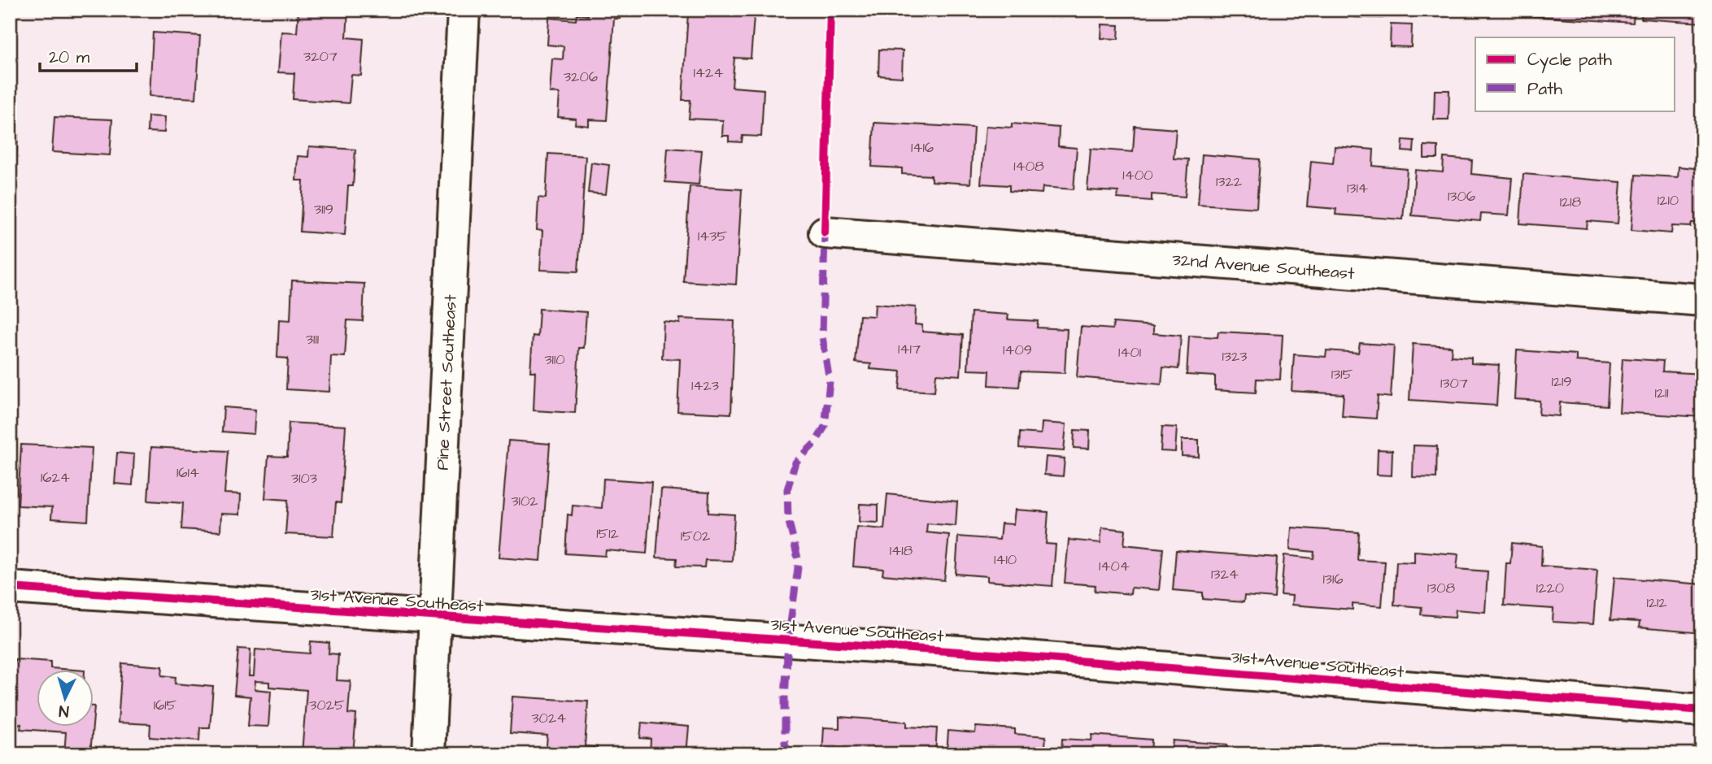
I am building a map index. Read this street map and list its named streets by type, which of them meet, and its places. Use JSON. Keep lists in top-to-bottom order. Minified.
{"streets":{"street":["32nd Avenue Southeast","Pine Street Southeast","31st Avenue Southeast"]},"crossings":[["Pine Street Southeast","31st Avenue Southeast"]],"house_numbers":["3207","1424","3206","1416","1408","1400","1322","1314","1306","1210","1218","3119","1435","3111","1417","1409","1401","1323","3110","1315","1219","1307","1423","1211","1614","1624","3103","3102","1512","1502","1418","1410","1404","1324","1316","1308","1220","1212","1615","3025","3024"],"legend":["Cycle path","Path"],"scale_bar":"20 m","north":"bottom"}
